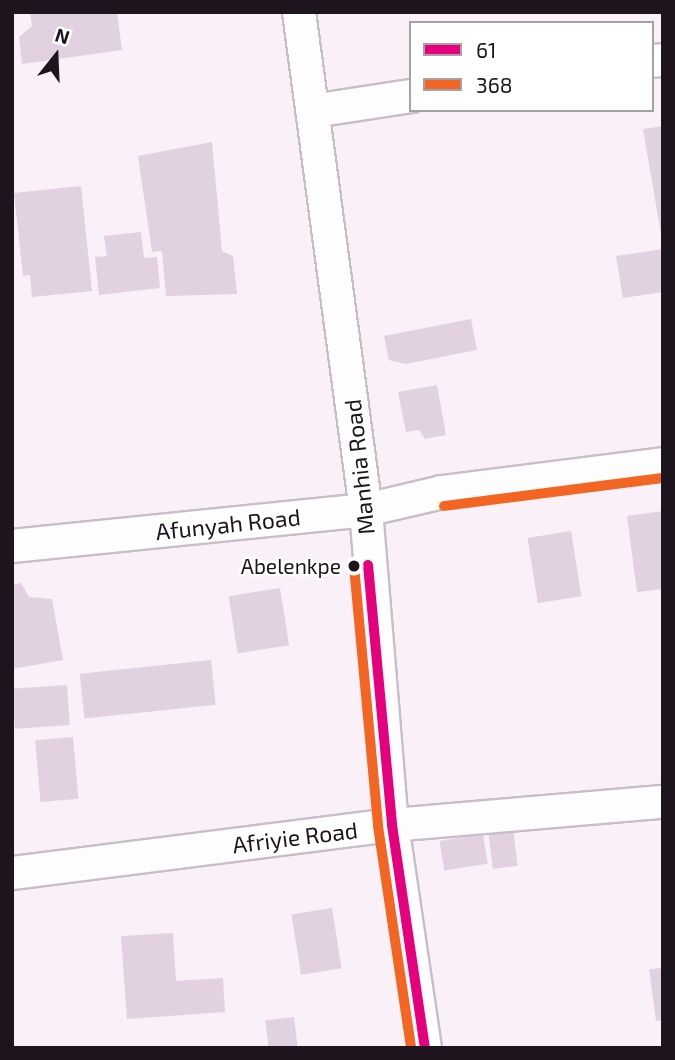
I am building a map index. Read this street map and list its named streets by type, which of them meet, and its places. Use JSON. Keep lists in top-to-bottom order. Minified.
{"streets":{"street":["Manhia Road","Afunyah Road","Afriyie Road"]},"crossings":[["Manhia Road","Afunyah Road"],["Manhia Road","Afriyie Road"]],"places":["Abelenkpe"],"lines":["transit line 368","transit line 61"],"legend":["61","368"],"north":"top"}
